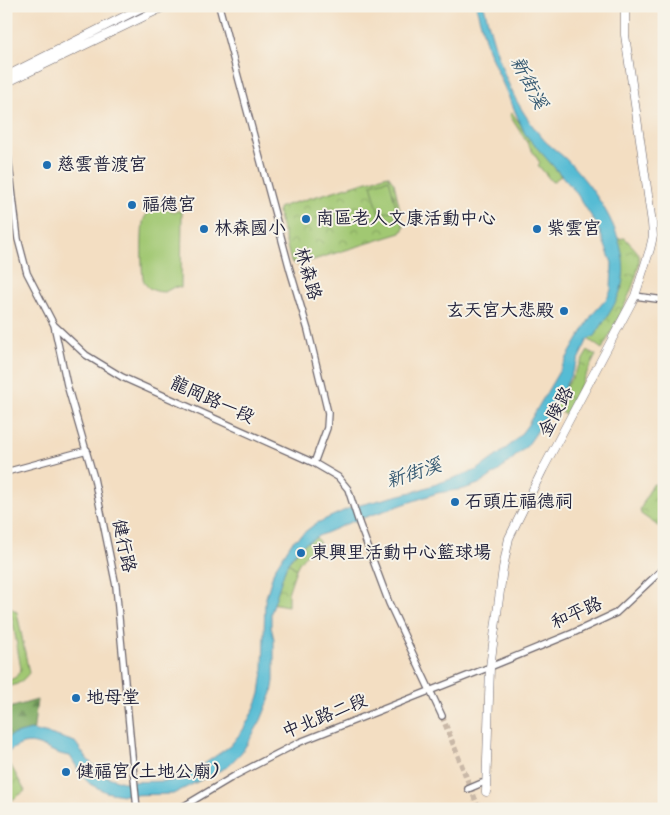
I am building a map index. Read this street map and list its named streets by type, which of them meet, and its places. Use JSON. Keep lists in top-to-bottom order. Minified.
{"streets":{"main road":["金陵路"],"street":["林森路","龍岡路一段","健行路","和平路","中北路二段"]},"crossings":[["林森路","龍岡路一段"],["龍岡路一段","健行路"],["龍岡路一段","中北路二段"],["金陵路","和平路"],["金陵路","中北路二段"],["和平路","中北路二段"]],"water":["新街溪"],"places":["慈雲普渡宮","福德宮","南區老人文康活動中心","林森國小","紫雲宮","玄天宮大悲殿","石頭庄福德祠","東興里活動中心籃球場","地母堂","健福宮(土地公廟)"]}
